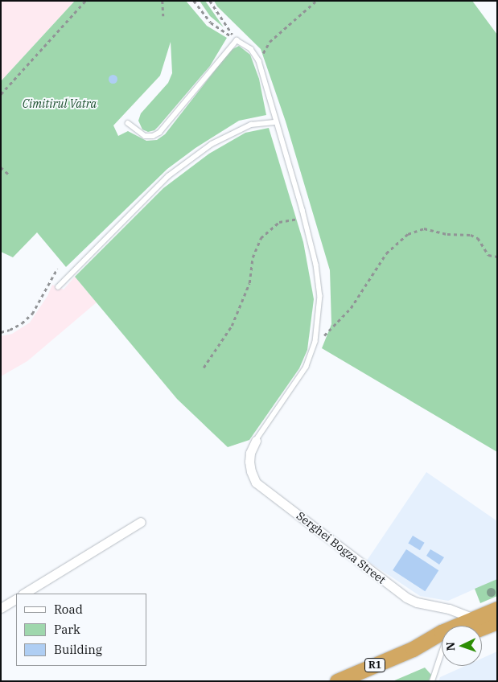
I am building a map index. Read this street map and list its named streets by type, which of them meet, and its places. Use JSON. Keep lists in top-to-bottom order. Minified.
{"streets":{"highway":["R1"],"street":["Serghei Bogza Street"]},"crossings":[["Serghei Bogza Street","R1"]],"parks":["Cimitirul Vatra"],"legend":["Road","Park","Building"],"north":"left"}
